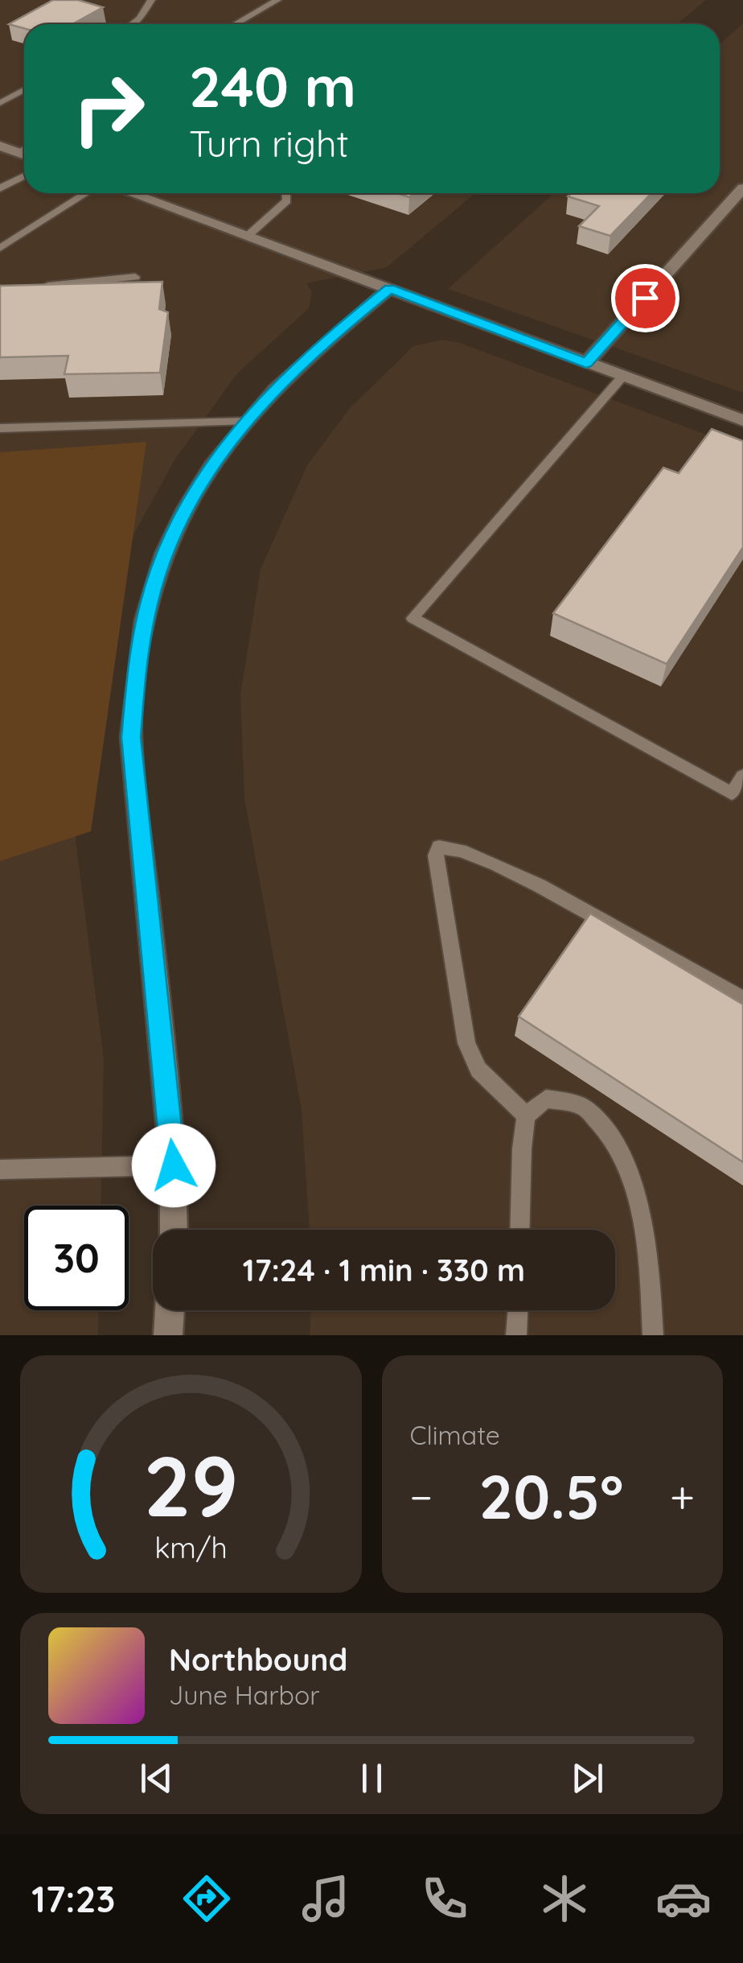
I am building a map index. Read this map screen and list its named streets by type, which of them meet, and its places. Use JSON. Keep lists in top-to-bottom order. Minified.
{"page":{"turn":["240 m","Turn right"],"limit":"30","trip":"17:24 · 1 min · 330 m","tile":"Climate","heat":["−","20.5°","+"],"song":["Northbound","June Harbor"],"tabs":"17:23","gauge":["29","km/h"]}}
